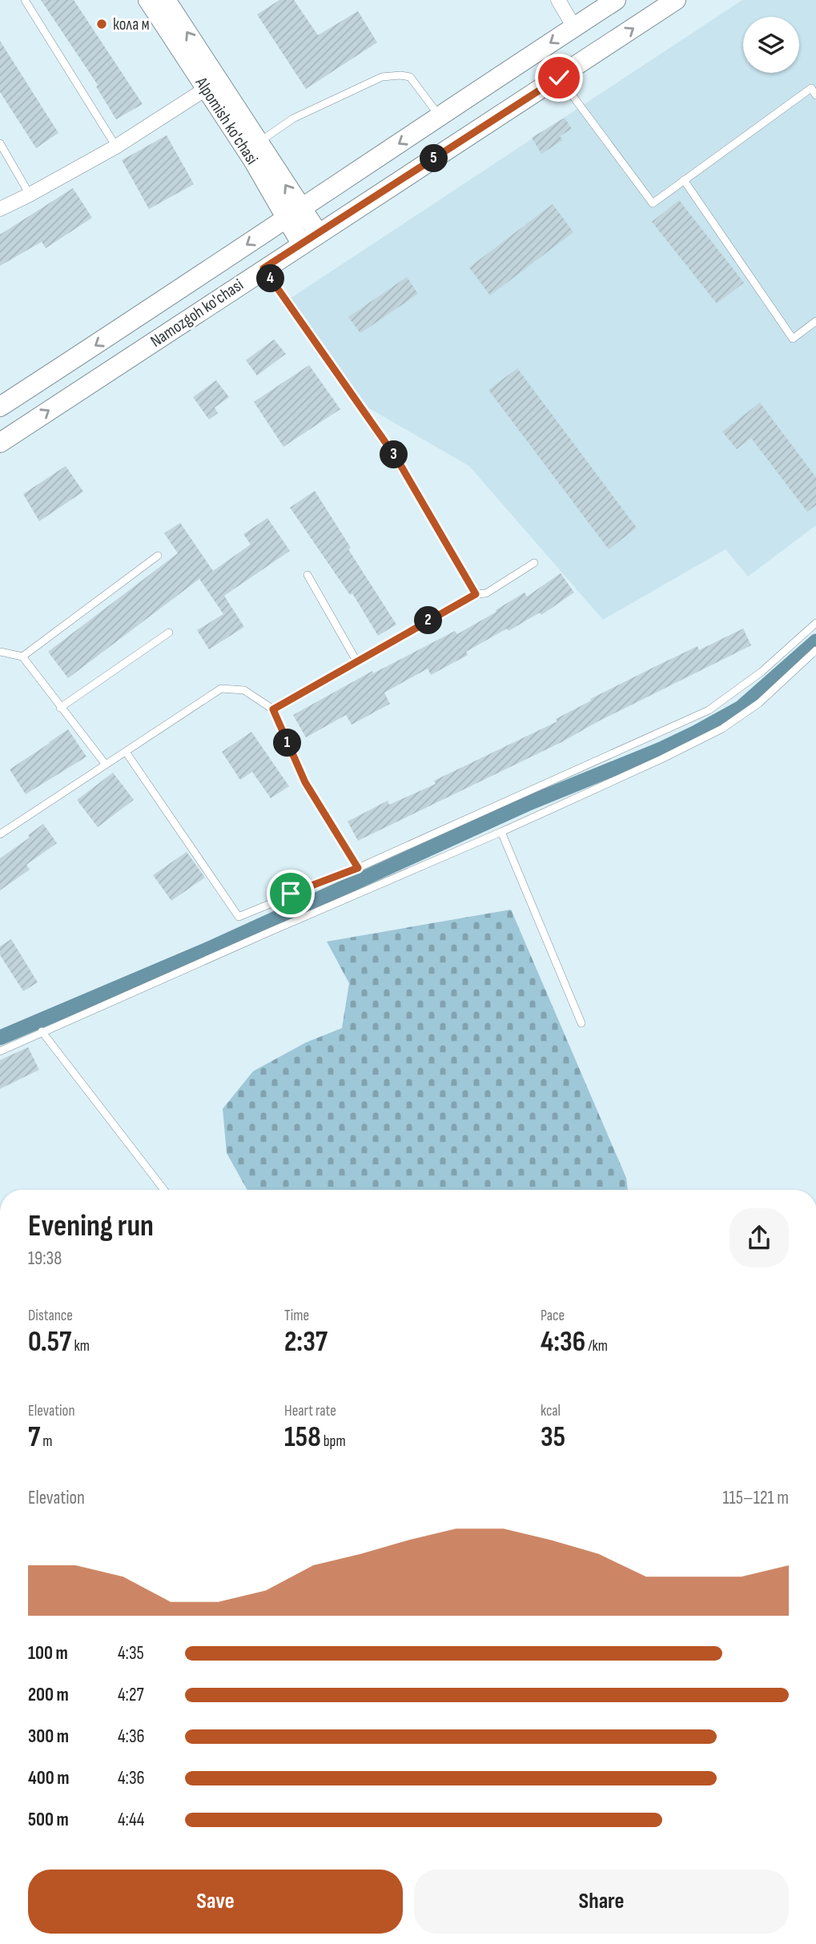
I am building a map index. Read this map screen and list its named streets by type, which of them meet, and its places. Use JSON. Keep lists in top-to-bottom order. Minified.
{"streets":{"main road":["Alpomish ko'chasi","Namozgoh ko'chasi"]},"crossings":[["Alpomish ko'chasi","Namozgoh ko'chasi"]],"places":["кола м"],"page":{"pins":["5","4","3","2","1"],"heading":["Evening run","19:38"],"stats":[["Distance","0.57 km"],["Time","2:37"],["Pace","4:36 /km"],["Elevation","7 m"],["Heart rate","158 bpm"],["kcal","35"]],"chart":["Elevation","115–121 m"],"list":[{"name":"100 m","note":"4:35"},{"name":"200 m","note":"4:27"},{"name":"300 m","note":"4:36"},{"name":"400 m","note":"4:36"},{"name":"500 m","note":"4:44"}],"buttons":["Save","Share"]}}
